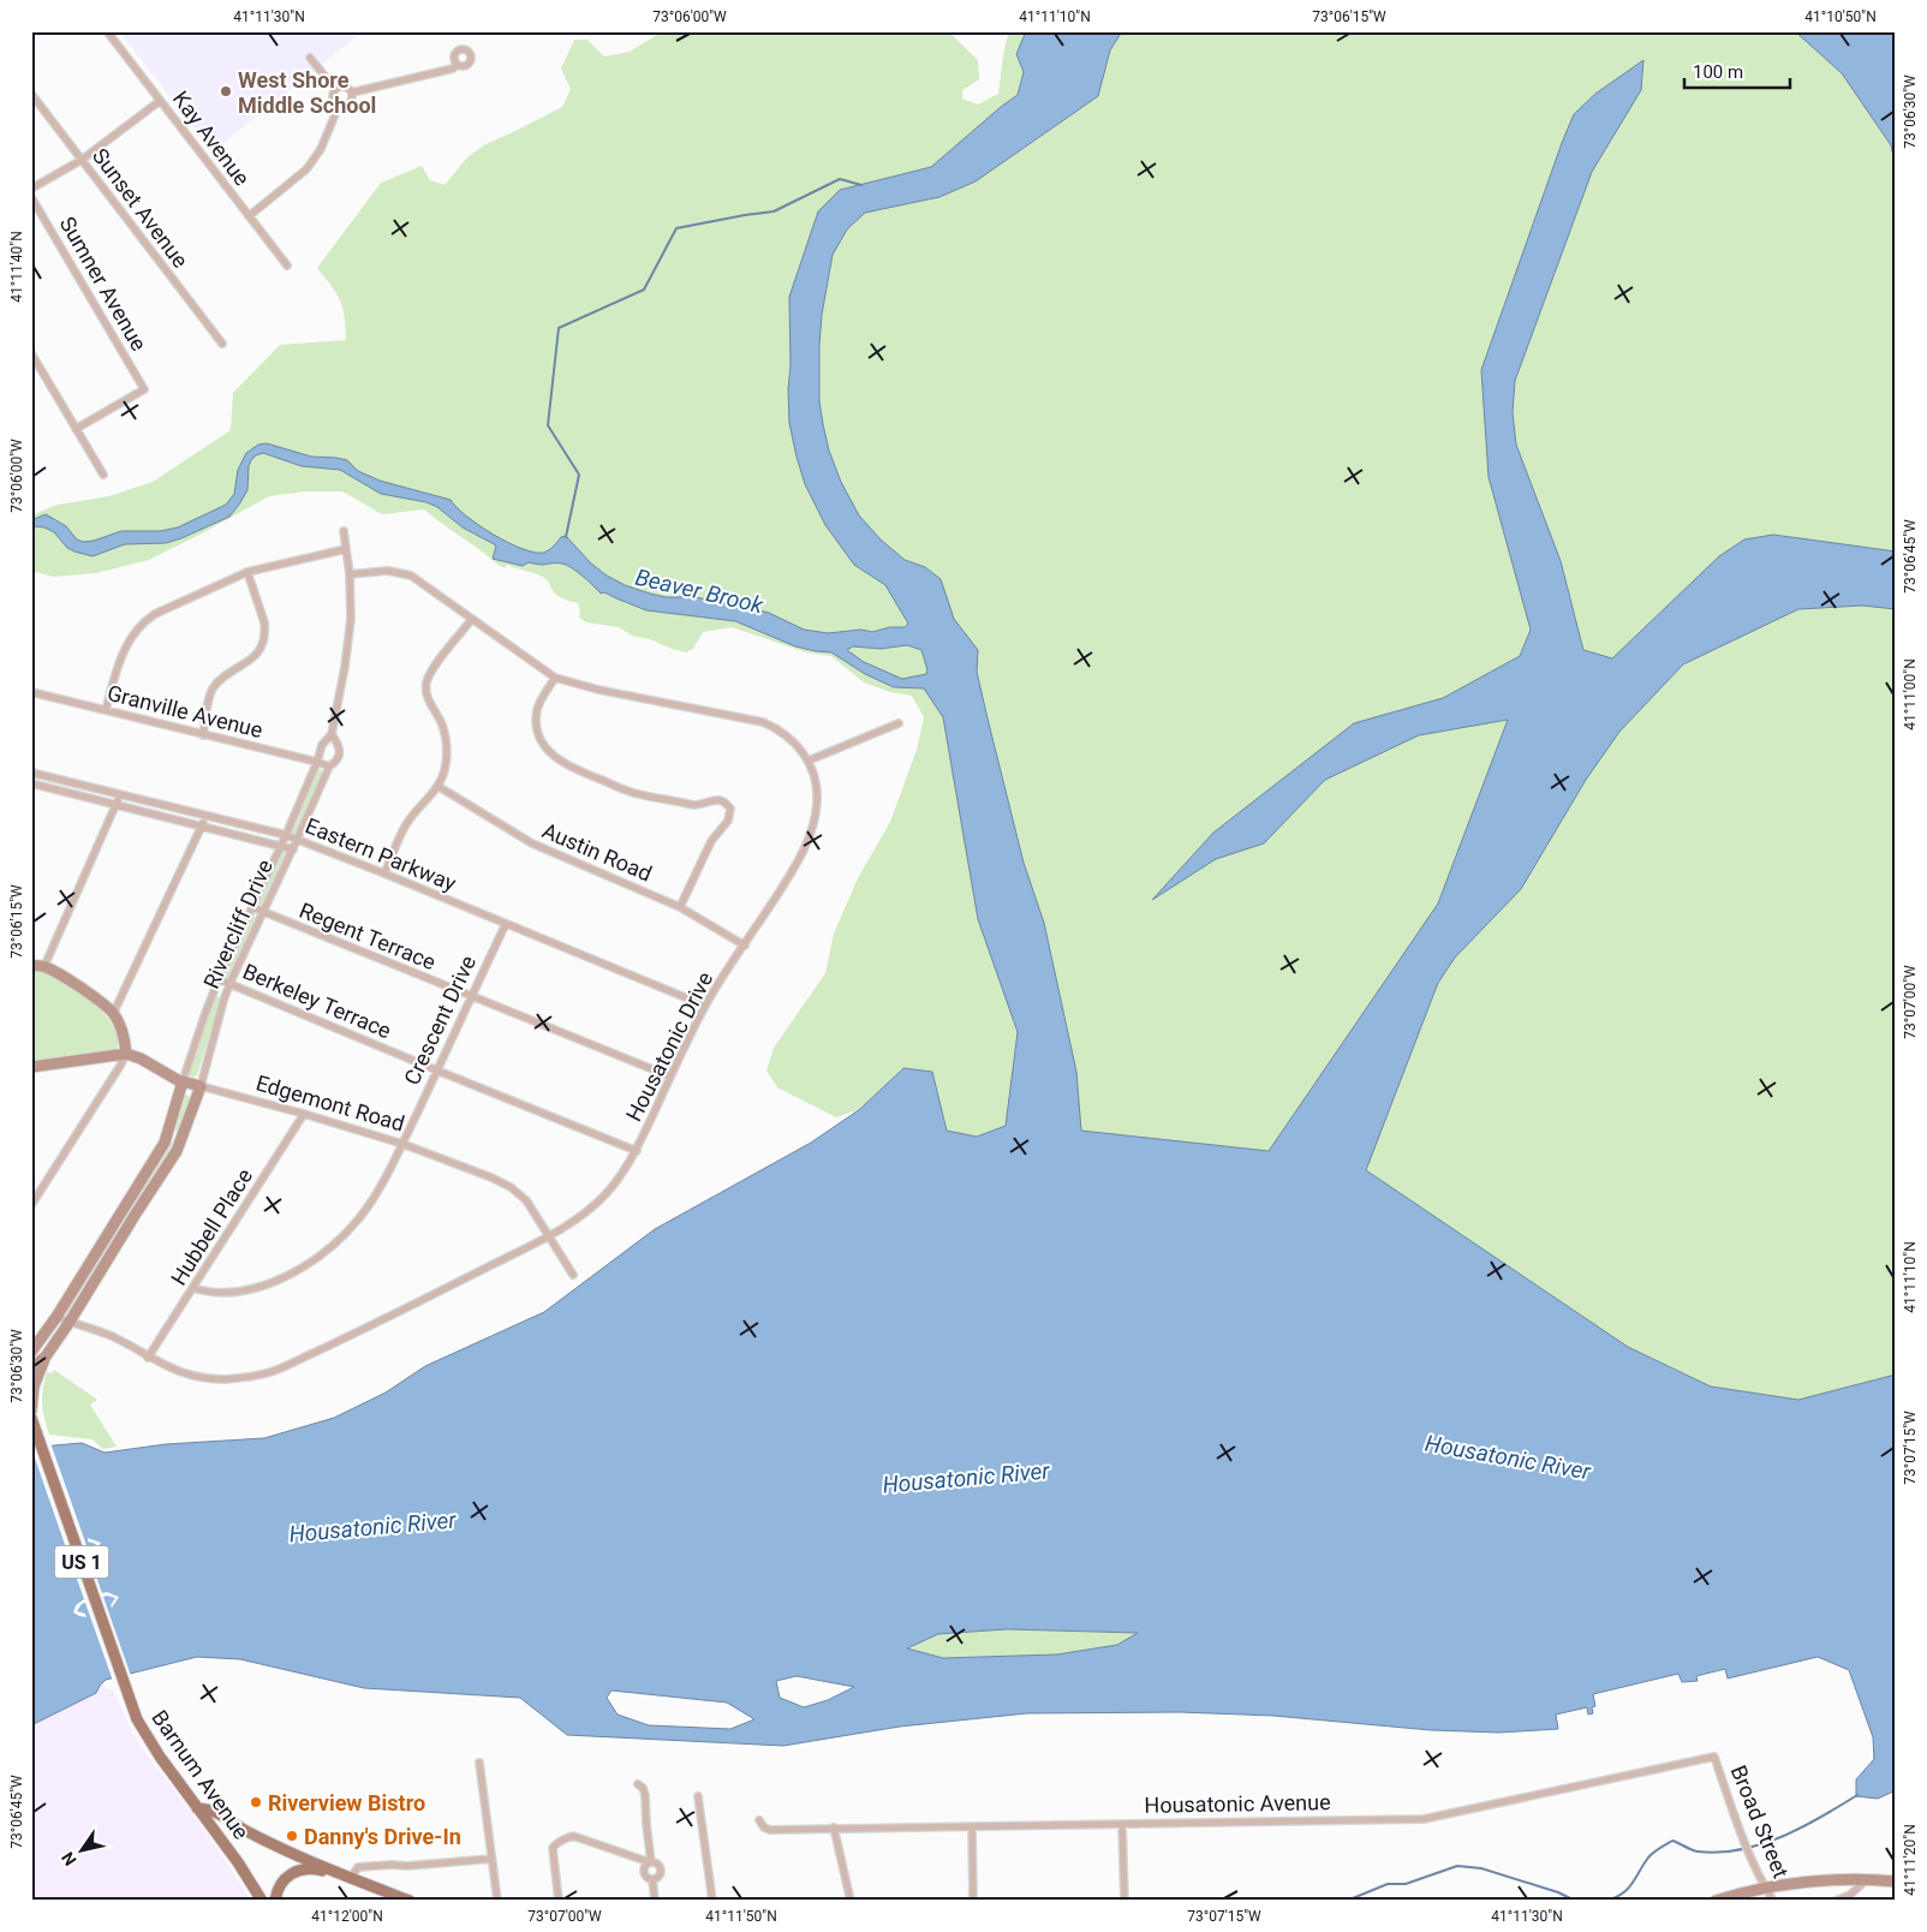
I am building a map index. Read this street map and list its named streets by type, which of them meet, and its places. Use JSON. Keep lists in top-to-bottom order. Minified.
{"streets":{"main road":["US 1","Barnum Avenue"],"street":["Kay Avenue","Sunset Avenue","Sumner Avenue","Granville Avenue","Austin Road","Eastern Parkway","Rivercliff Drive","Regent Terrace","Berkeley Terrace","Crescent Drive","Housatonic Drive","Edgemont Road","Hubbell Place","Housatonic Avenue","Broad Street"]},"crossings":[["Granville Avenue","Rivercliff Drive"],["Austin Road","Housatonic Drive"],["Eastern Parkway","Rivercliff Drive"],["Eastern Parkway","Crescent Drive"],["Eastern Parkway","Housatonic Drive"],["Rivercliff Drive","Regent Terrace"],["Rivercliff Drive","Berkeley Terrace"],["Rivercliff Drive","Housatonic Drive"],["Rivercliff Drive","Edgemont Road"],["Regent Terrace","Crescent Drive"],["Regent Terrace","Housatonic Drive"],["Berkeley Terrace","Crescent Drive"],["Berkeley Terrace","Housatonic Drive"],["Crescent Drive","Edgemont Road"],["Crescent Drive","Hubbell Place"],["Housatonic Drive","Edgemont Road"],["Housatonic Drive","Hubbell Place"],["Edgemont Road","Hubbell Place"],["Housatonic Avenue","Broad Street"]],"water":["Beaver Brook","Housatonic River"],"places":["West Shore Middle School","Riverview Bistro","Danny's Drive-In"],"scale_bar":"100 m","north":"bottom left","coordinates":["41°11'30\"N","73°06'00\"W","41°11'10\"N","73°06'15\"W","41°10'50\"N","73°06'30\"W","41°11'40\"N","73°06'45\"W","41°11'00\"N","73°07'00\"W","73°07'15\"W","41°11'20\"N","41°12'00\"N","41°11'50\"N"]}
